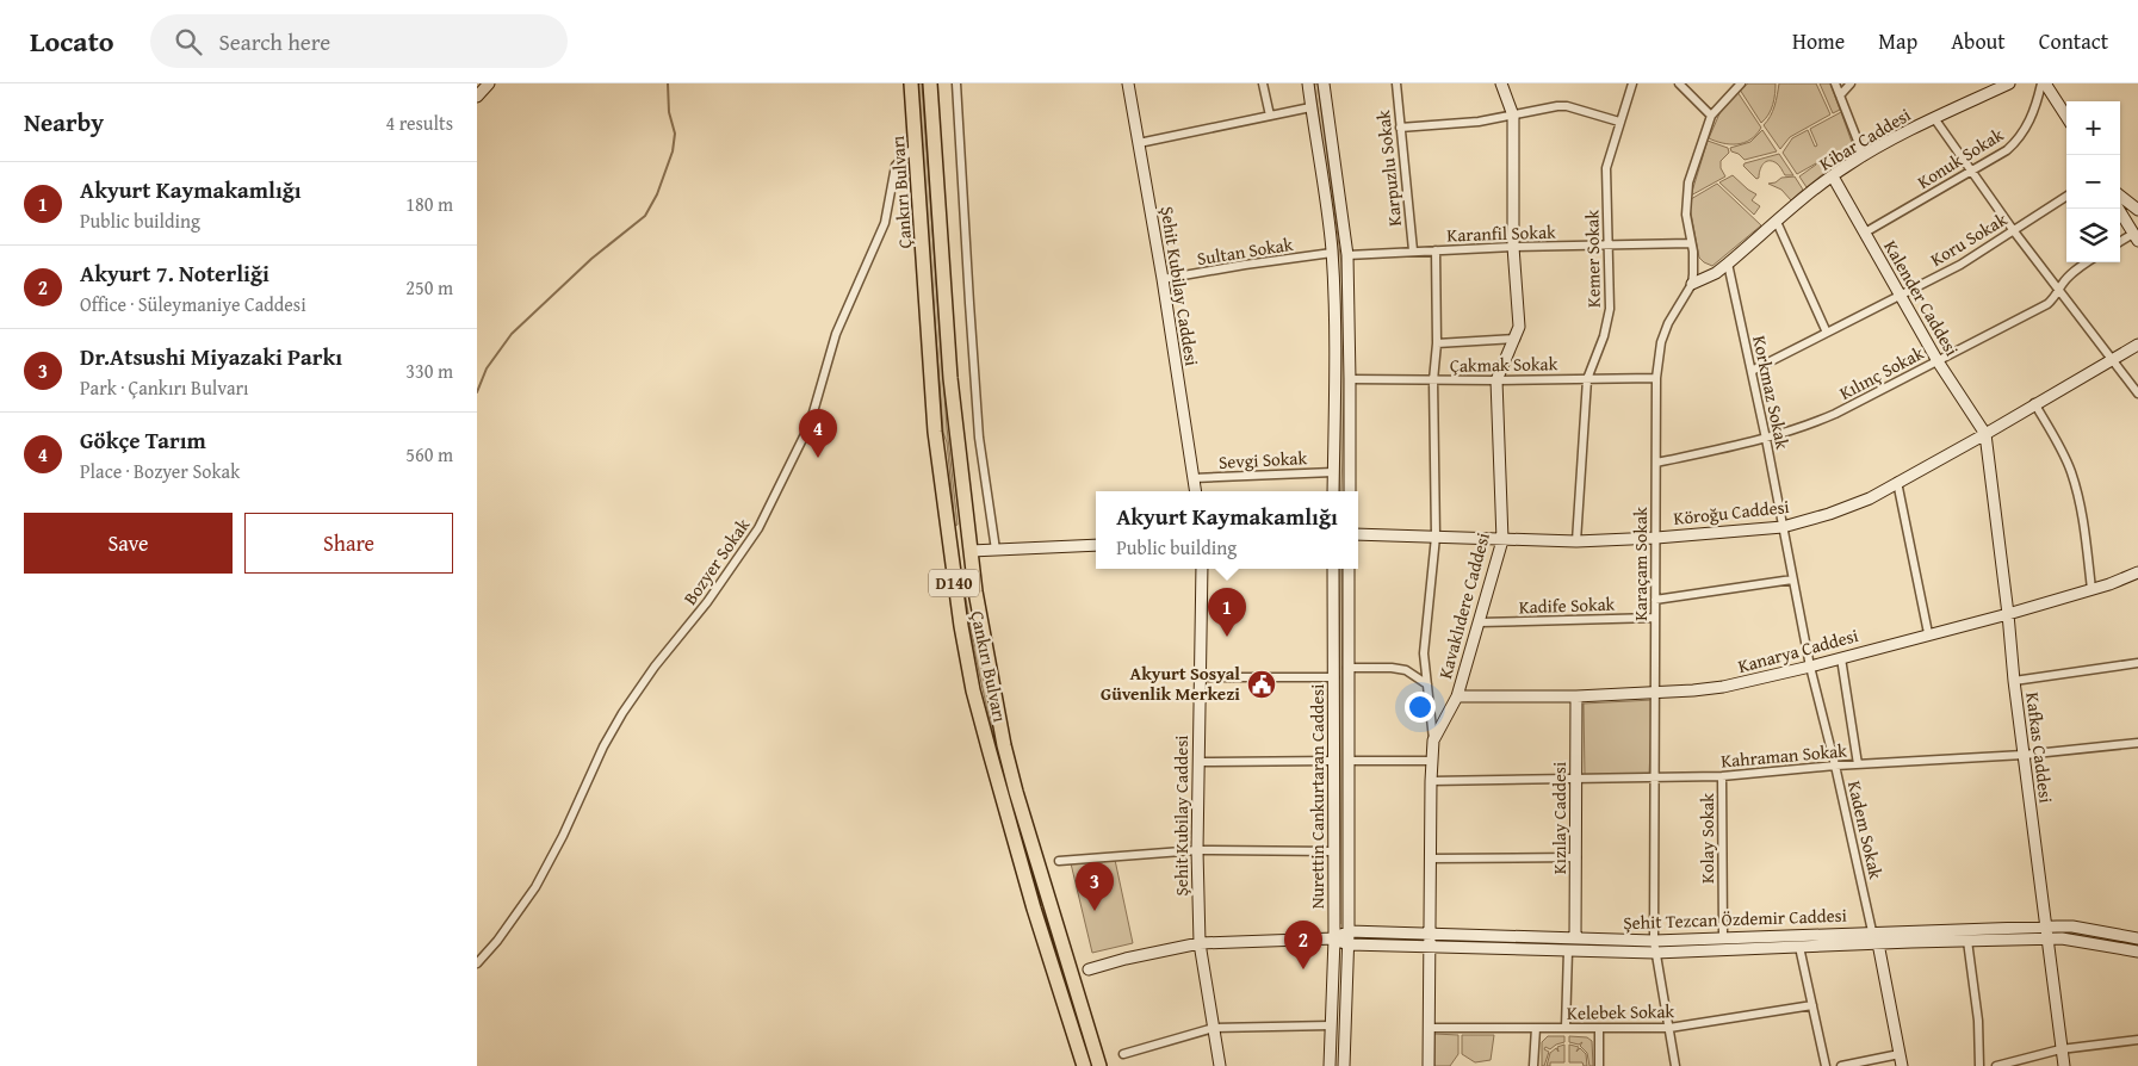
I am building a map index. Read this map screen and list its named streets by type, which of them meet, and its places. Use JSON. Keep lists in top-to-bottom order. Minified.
{"streets":{"highway":["Çankırı Bulvarı","D140"],"street":["Kibar Caddesi","Konuk Sokak","Karpuzlu Sokak","Karanfil Sokak","Koru Sokak","Sultan Sokak","Kemer Sokak","Şehit Kubilay Caddesi","Kalender Caddesi","Çakmak Sokak","Kılınç Sokak","Korkmaz Sokak","Sevgi Sokak","Köroğu Caddesi","Bozyer Sokak","Karaçam Sokak","Kavaklıdere Caddesi","Kadife Sokak","Kanarya Caddesi","Kafkas Caddesi","Kahraman Sokak","Nurettin Cankurtaran Caddesi","Kızılay Caddesi","Kadem Sokak","Kolay Sokak","Şehit Tezcan Özdemir Caddesi","Kelebek Sokak"]},"crossings":[["Kibar Caddesi","Kalender Caddesi"],["Kibar Caddesi","Korkmaz Sokak"],["Kibar Caddesi","Karaçam Sokak"],["Konuk Sokak","Kalender Caddesi"],["Karpuzlu Sokak","Karanfil Sokak"],["Çankırı Bulvarı","Bozyer Sokak"],["Karanfil Sokak","Kemer Sokak"],["Karanfil Sokak","Karaçam Sokak"],["Karanfil Sokak","Kavaklıdere Caddesi"],["Koru Sokak","Kalender Caddesi"],["Koru Sokak","Korkmaz Sokak"],["Sultan Sokak","Şehit Kubilay Caddesi"],["Kemer Sokak","Çakmak Sokak"],["Kemer Sokak","Köroğu Caddesi"],["Şehit Kubilay Caddesi","Sevgi Sokak"],["Kalender Caddesi","Kılınç Sokak"],["Kalender Caddesi","Köroğu Caddesi"],["Kalender Caddesi","Kafkas Caddesi"],["Çakmak Sokak","Karaçam Sokak"],["Çakmak Sokak","Kavaklıdere Caddesi"],["Kılınç Sokak","Korkmaz Sokak"],["Kılınç Sokak","Karaçam Sokak"],["Korkmaz Sokak","Köroğu Caddesi"],["Korkmaz Sokak","Kadem Sokak"],["Köroğu Caddesi","Karaçam Sokak"],["Köroğu Caddesi","Kavaklıdere Caddesi"],["Köroğu Caddesi","Kafkas Caddesi"],["Karaçam Sokak","Kadife Sokak"],["Karaçam Sokak","Kanarya Caddesi"],["Karaçam Sokak","Kahraman Sokak"],["Karaçam Sokak","Şehit Tezcan Özdemir Caddesi"],["Karaçam Sokak","Kelebek Sokak"],["Kavaklıdere Caddesi","Kadife Sokak"],["Kavaklıdere Caddesi","Kanarya Caddesi"],["Kavaklıdere Caddesi","Kahraman Sokak"],["Kavaklıdere Caddesi","Şehit Tezcan Özdemir Caddesi"],["Kavaklıdere Caddesi","Kelebek Sokak"],["Kanarya Caddesi","Kafkas Caddesi"],["Kanarya Caddesi","Kızılay Caddesi"],["Kanarya Caddesi","Kadem Sokak"],["Kafkas Caddesi","Kahraman Sokak"],["Kafkas Caddesi","Şehit Tezcan Özdemir Caddesi"],["Kahraman Sokak","Kızılay Caddesi"],["Kahraman Sokak","Kadem Sokak"],["Kahraman Sokak","Kolay Sokak"],["Nurettin Cankurtaran Caddesi","Şehit Tezcan Özdemir Caddesi"],["Kızılay Caddesi","Şehit Tezcan Özdemir Caddesi"],["Kadem Sokak","Şehit Tezcan Özdemir Caddesi"],["Kolay Sokak","Şehit Tezcan Özdemir Caddesi"]],"places":{"public building":["Akyurt Sosyal Güvenlik Merkezi"]},"page":{"header":"Locato","search":"Search here","nav":["Home","Map","About","Contact"],"heading":["Nearby","4 results"],"map_buttons":["+","−"],"list":[{"mark":"1","name":"Akyurt Kaymakamlığı","note":"Public building","value":"180 m"},{"mark":"2","name":"Akyurt 7. Noterliği","note":"Office · Süleymaniye Caddesi","value":"250 m"},{"mark":"3","name":"Dr.Atsushi Miyazaki Parkı","note":"Park · Çankırı Bulvarı","value":"330 m"},{"mark":"4","name":"Gökçe Tarım","note":"Place · Bozyer Sokak","value":"560 m"}],"pins":["4","1","3","2"],"popup":["Akyurt Kaymakamlığı","Public building"],"buttons":["Save","Share"]}}
